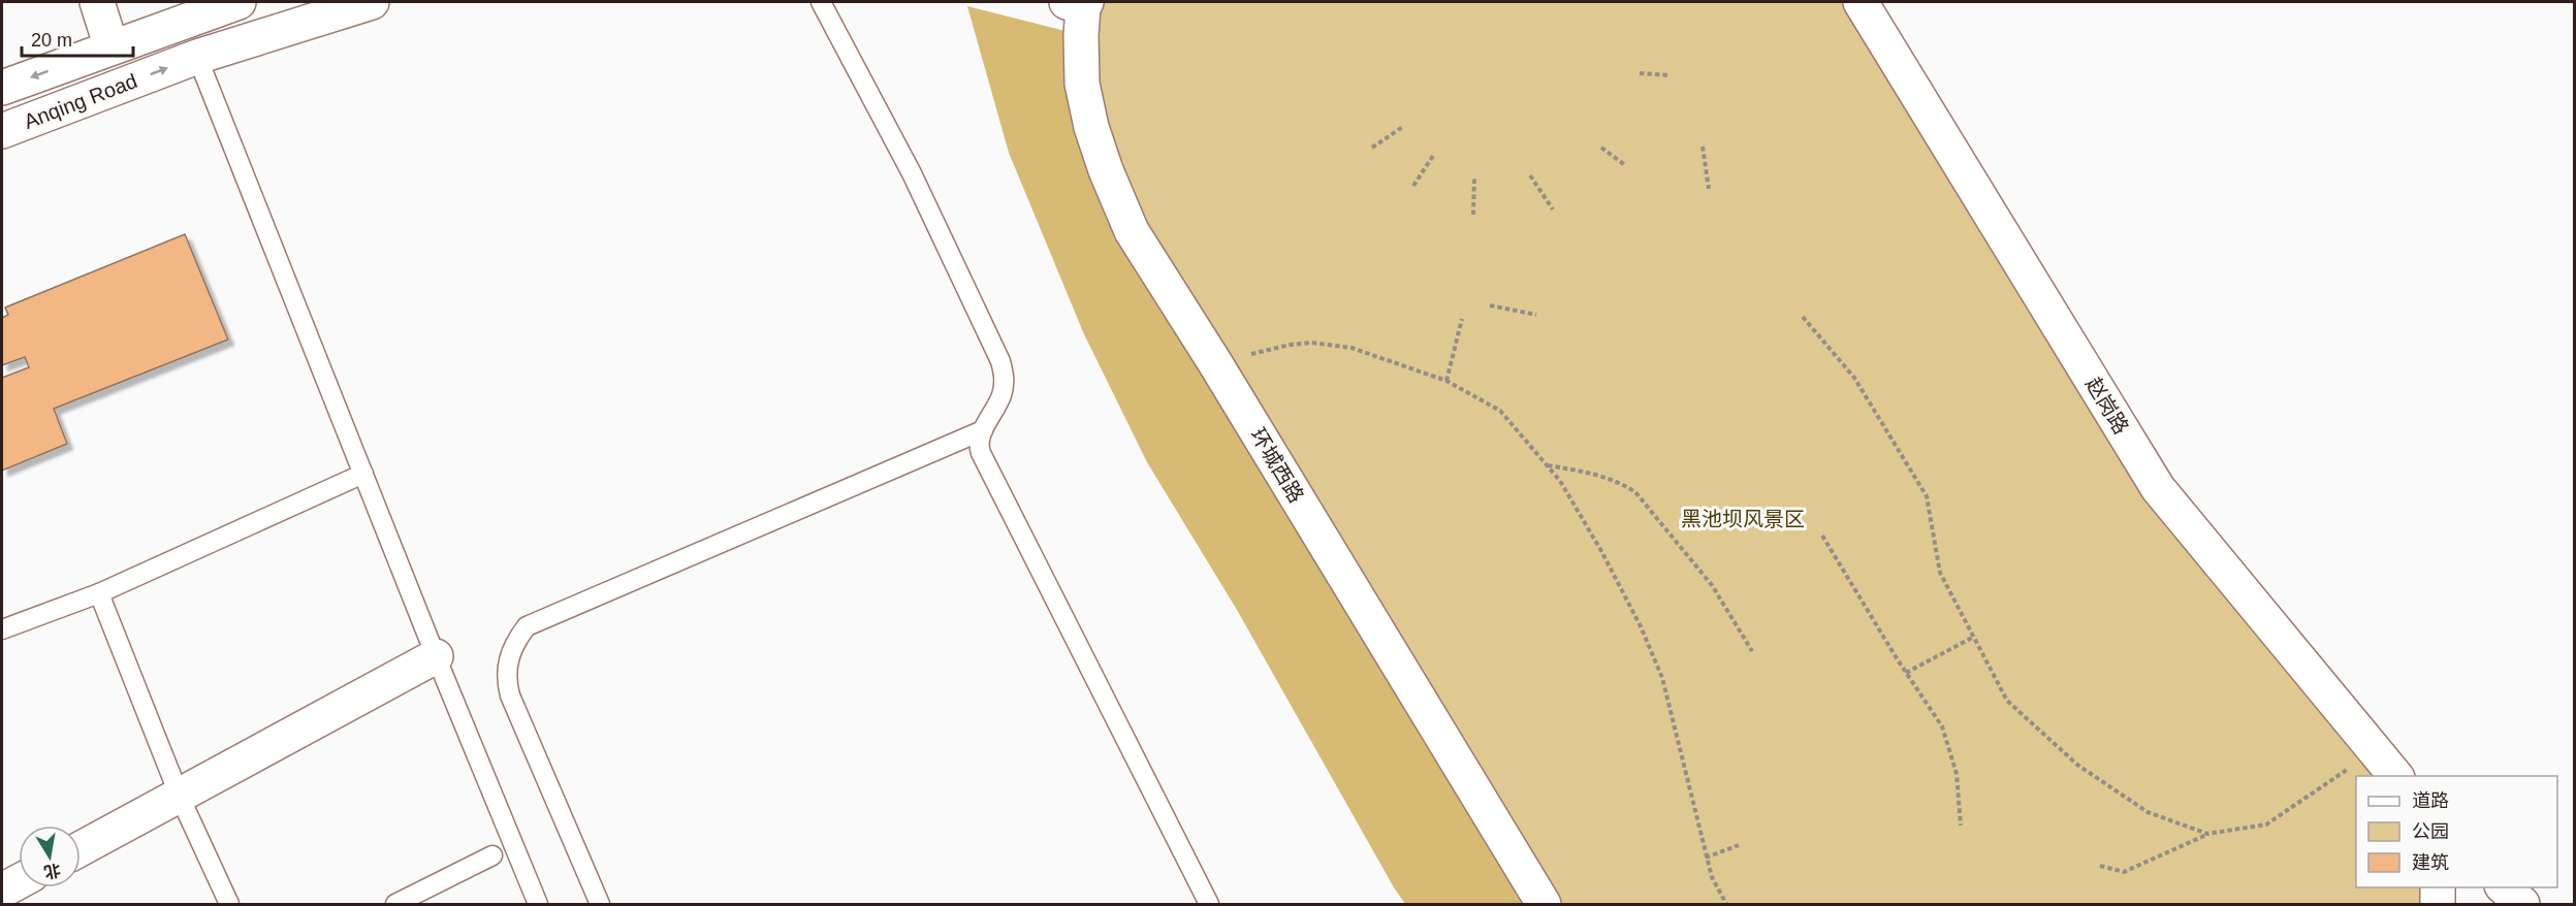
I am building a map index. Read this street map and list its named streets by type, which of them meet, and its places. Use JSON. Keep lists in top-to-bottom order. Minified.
{"streets":{"street":["Anqing Road","赵岗路","环城西路"]},"parks":["黑池坝风景区"],"legend":["道路","公园","建筑"],"scale_bar":"20 m","north":"bottom"}
